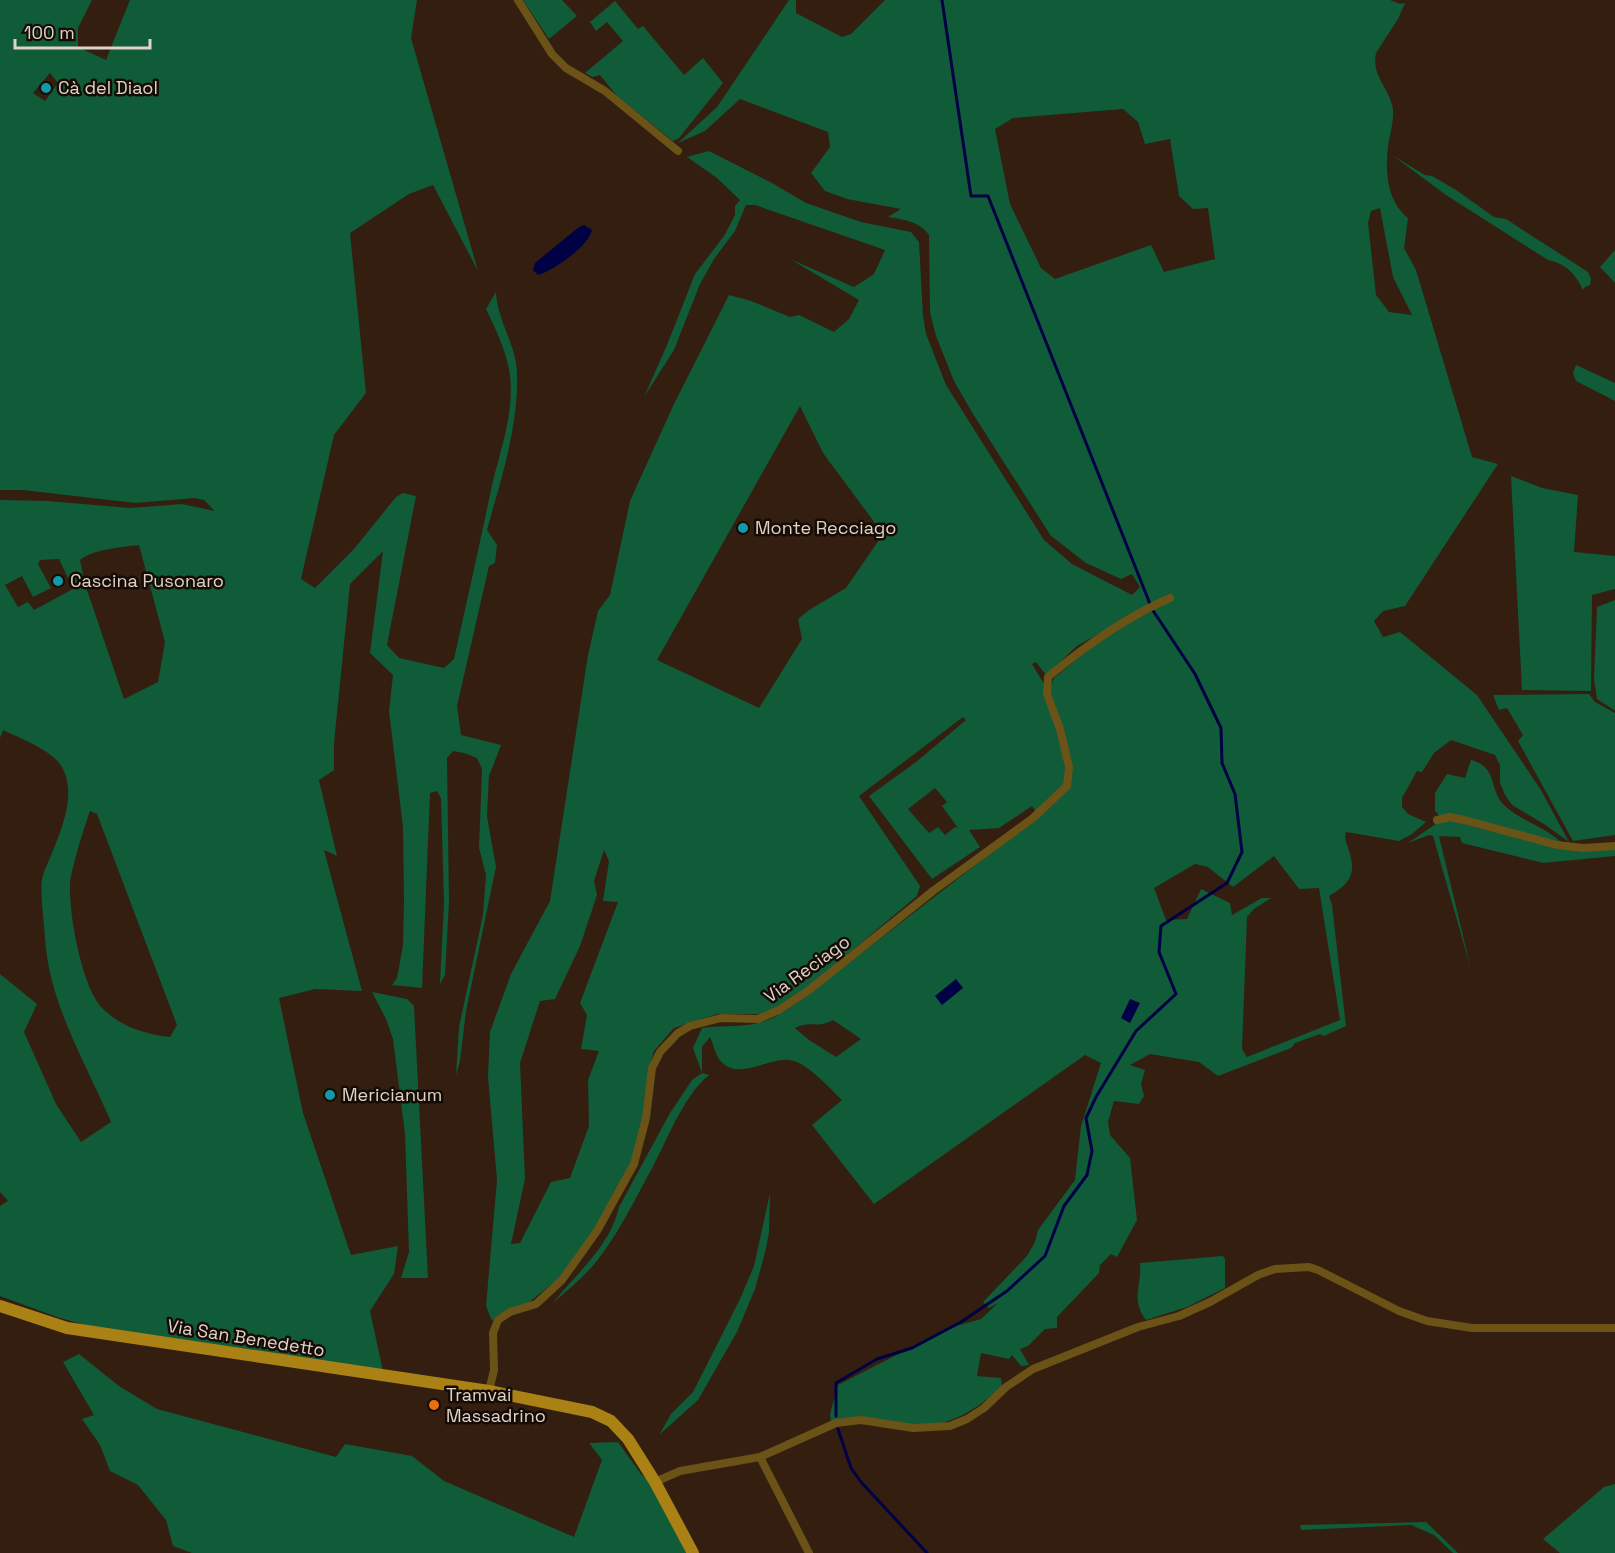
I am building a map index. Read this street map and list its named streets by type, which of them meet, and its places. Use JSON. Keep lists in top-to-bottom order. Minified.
{"streets":{"main road":["Via San Benedetto"],"street":["Via Reciago"]},"crossings":[["Via Reciago","Via San Benedetto"]],"places":["Cà del Diaol","Monte Recciago","Cascina Pusonaro","Mericianum","Tramvai Massadrino"],"scale_bar":"100 m"}
